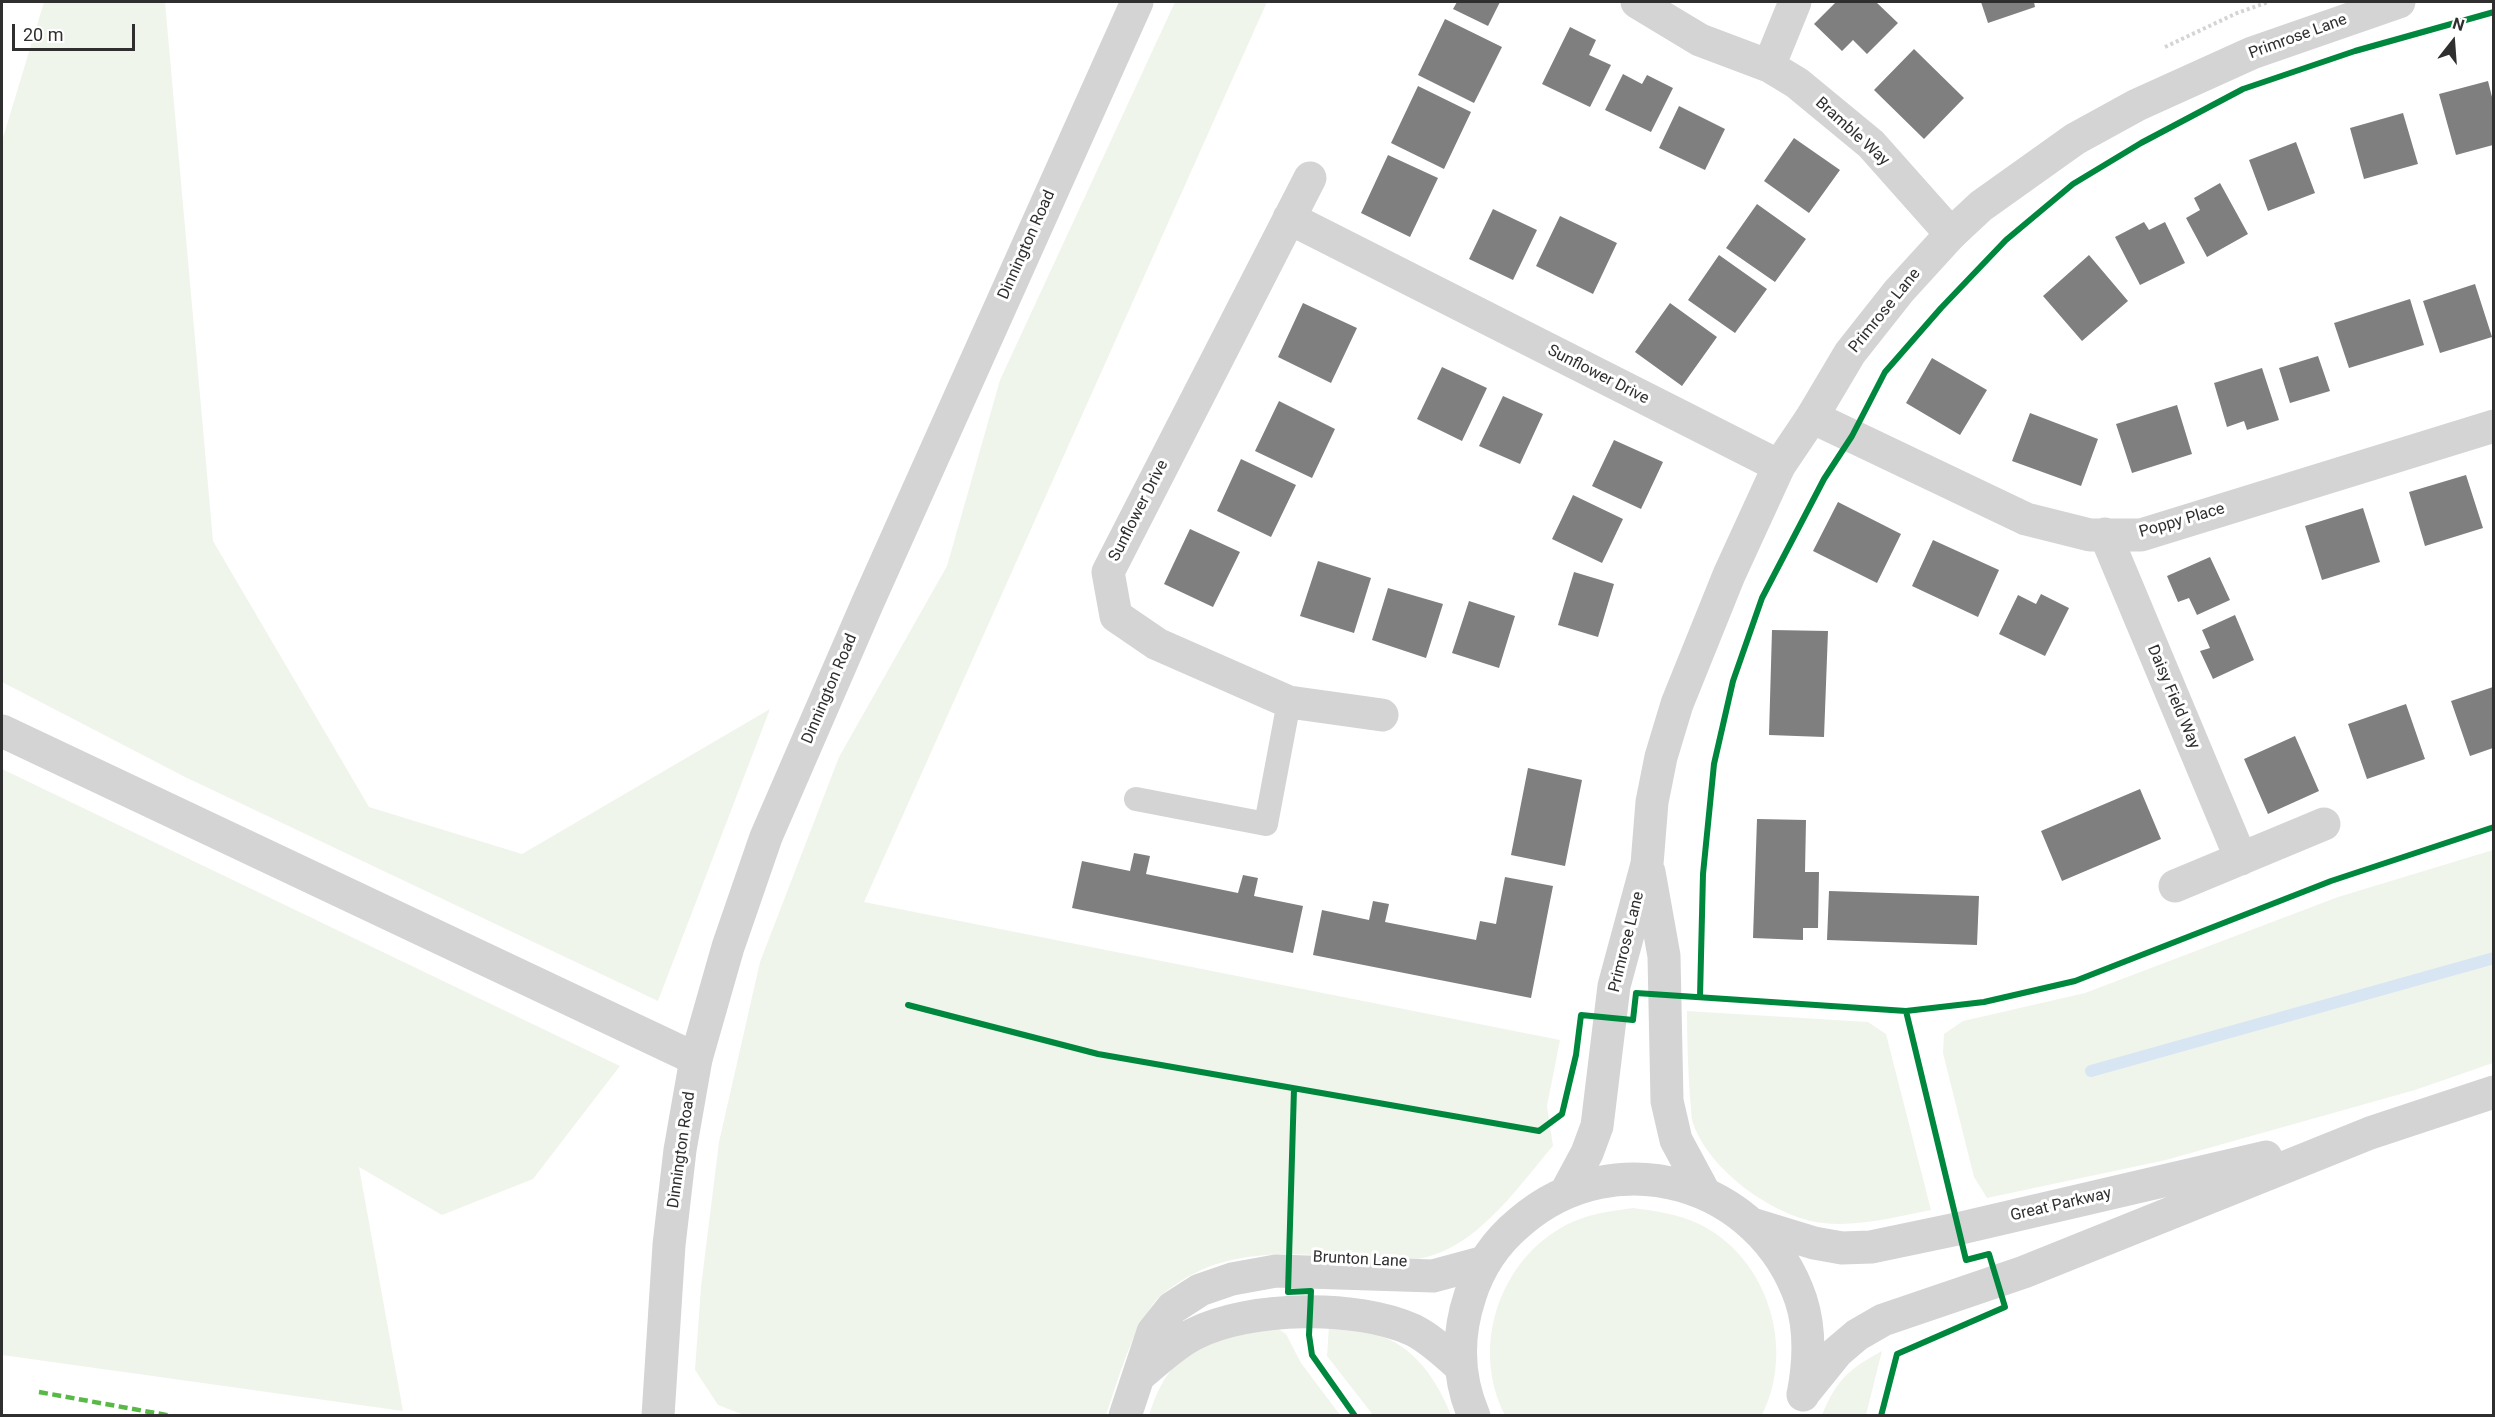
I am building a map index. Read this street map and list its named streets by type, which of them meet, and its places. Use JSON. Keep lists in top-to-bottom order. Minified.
{"streets":{"street":["Primrose Lane","Bramble Way","Dinnington Road","Sunflower Drive","Poppy Place","Daisy Field Way","Great Parkway","Brunton Lane"]},"crossings":[["Primrose Lane","Bramble Way"],["Primrose Lane","Sunflower Drive"],["Primrose Lane","Poppy Place"],["Primrose Lane","Great Parkway"],["Poppy Place","Daisy Field Way"],["Great Parkway","Brunton Lane"]],"scale_bar":"20 m","north":"top"}
